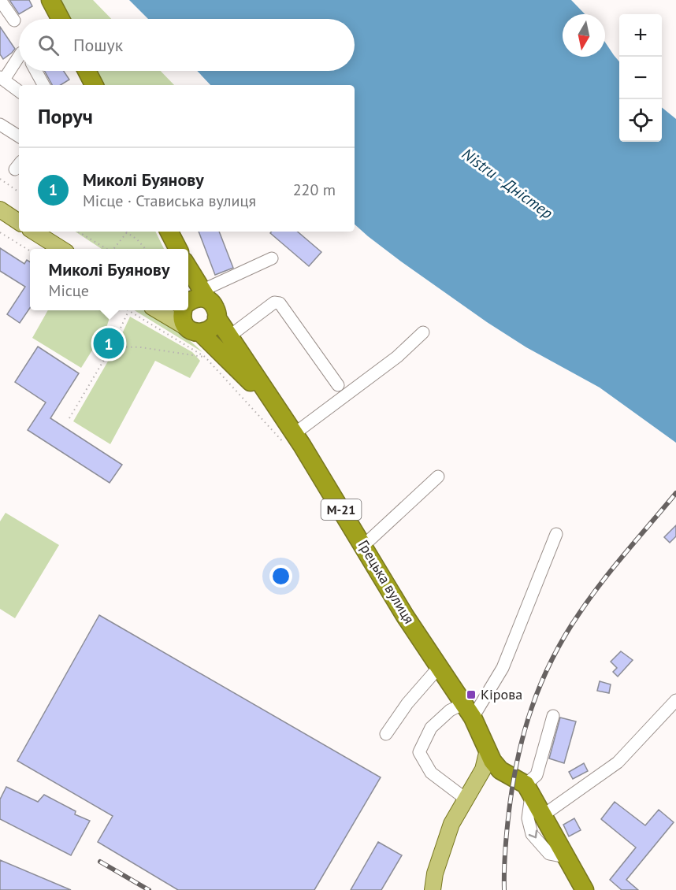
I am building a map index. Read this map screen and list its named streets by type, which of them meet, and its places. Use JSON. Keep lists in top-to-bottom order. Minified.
{"streets":{"highway":["М-21","Грецька вулиця"]},"crossings":[["М-21","Грецька вулиця"]],"water":["Nistru - Дністер"],"places":{"transit":["Кірова"]},"north":"bottom","page":{"map_buttons":["+","−"],"search":"Пошук","heading":"Поруч","list":[{"mark":"1","name":"Миколі Буянову","note":"Місце · Стависька вулиця","value":"220 m"}],"popup":["Миколі Буянову","Місце"],"pins":"1"}}
